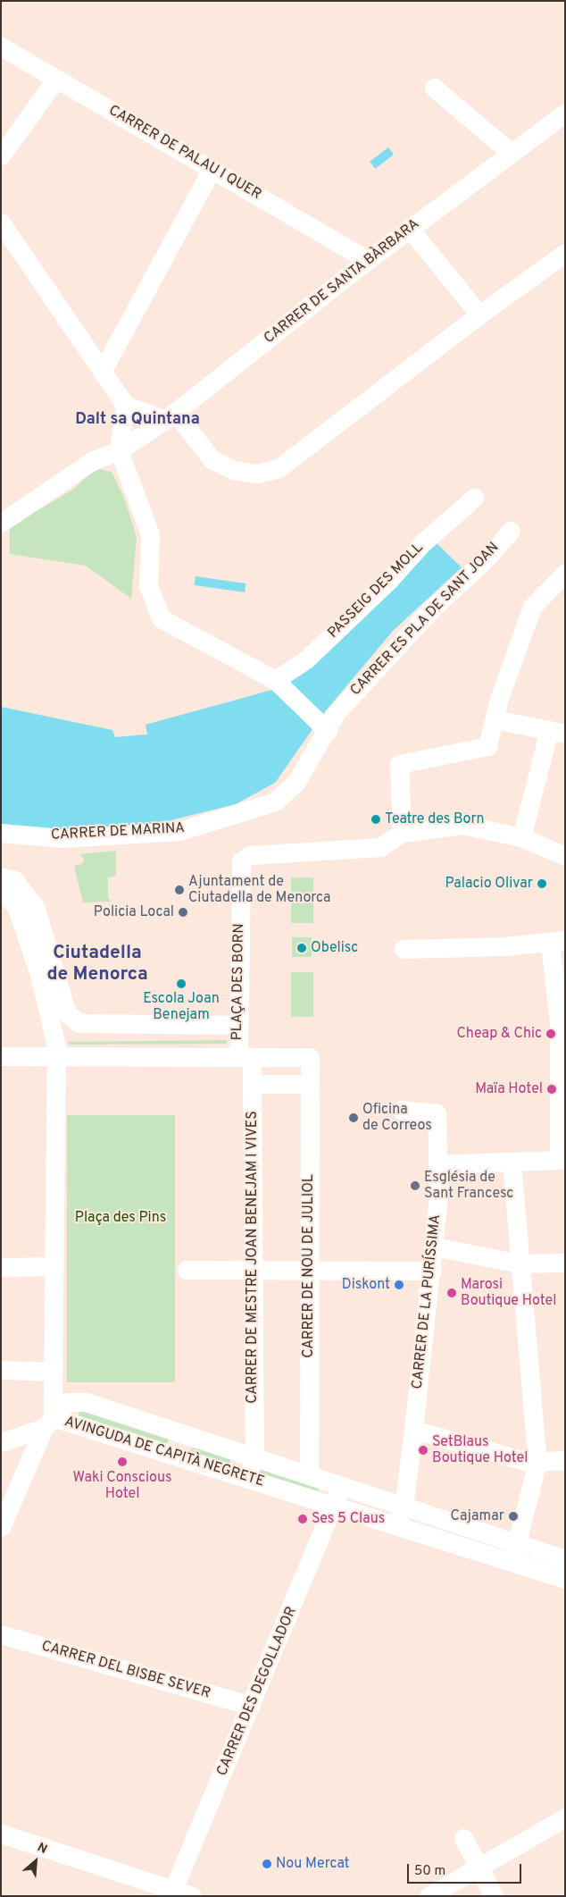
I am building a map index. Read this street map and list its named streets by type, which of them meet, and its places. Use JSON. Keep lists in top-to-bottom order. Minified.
{"streets":{"street":["CARRER DE PALAU I QUER","CARRER DE SANTA BÀRBARA","PASSEIG DES MOLL","CARRER ES PLA DE SANT JOAN","CARRER DE MARINA","PLAÇA DES BORN","CARRER DE MESTRE JOAN BENEJAM I VIVES","CARRER DE NOU DE JULIOL","CARRER DE LA PURÍSSIMA","AVINGUDA DE CAPITÀ NEGRETE","CARRER DEL BISBE SEVER","CARRER DES DEGOLLADOR"]},"crossings":[["CARRER DE PALAU I QUER","CARRER DE SANTA BÀRBARA"],["CARRER ES PLA DE SANT JOAN","CARRER DE MARINA"],["PLAÇA DES BORN","CARRER DE MESTRE JOAN BENEJAM I VIVES"],["PLAÇA DES BORN","CARRER DE NOU DE JULIOL"],["CARRER DE MESTRE JOAN BENEJAM I VIVES","AVINGUDA DE CAPITÀ NEGRETE"],["CARRER DE NOU DE JULIOL","AVINGUDA DE CAPITÀ NEGRETE"],["CARRER DE LA PURÍSSIMA","AVINGUDA DE CAPITÀ NEGRETE"],["AVINGUDA DE CAPITÀ NEGRETE","CARRER DES DEGOLLADOR"],["CARRER DEL BISBE SEVER","CARRER DES DEGOLLADOR"]],"districts":["Dalt sa Quintana","Ciutadella de Menorca"],"parks":["Plaça des Pins"],"places":["Teatre des Born","Palacio Olivar","Ajuntament de Ciutadella de Menorca","Policia Local","Obelisc","Escola Joan Benejam","Cheap & Chic","Maïa Hotel","Oficina de Correos","Església de Sant Francesc","Diskont","Marosi Boutique Hotel","SetBlaus Boutique Hotel","Waki Conscious Hotel","Cajamar","Ses 5 Claus","Nou Mercat"],"scale_bar":"50 m","north":"top right"}
